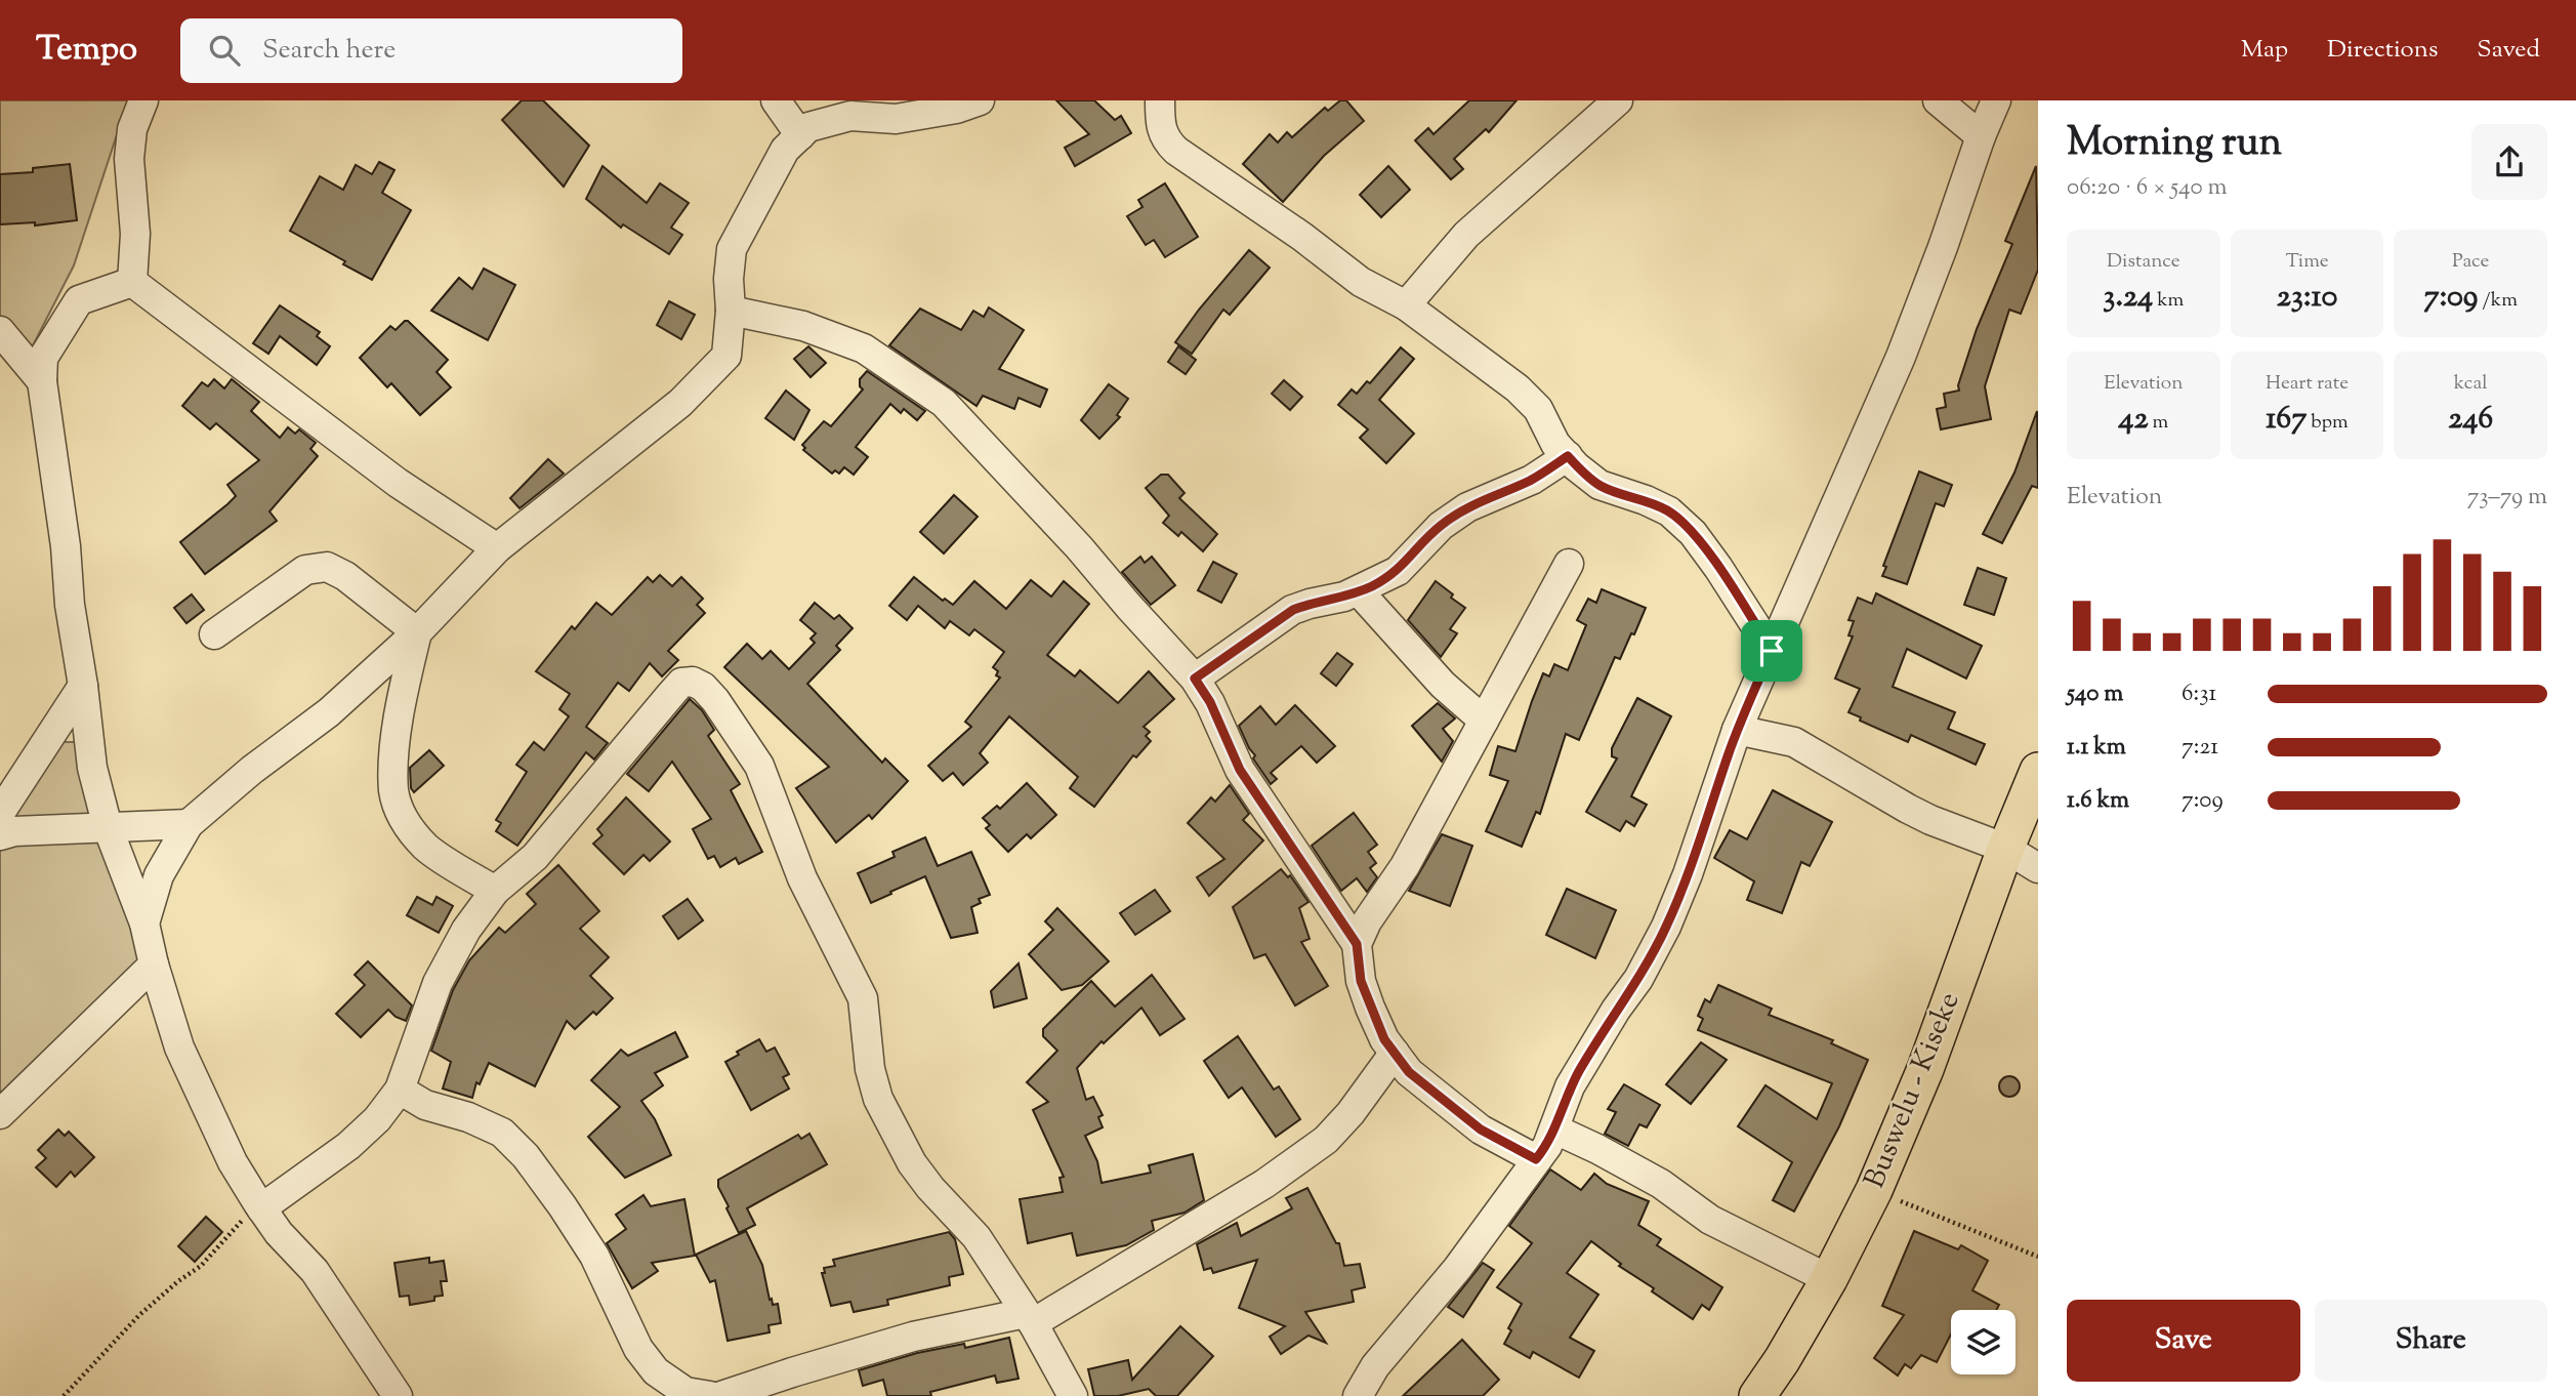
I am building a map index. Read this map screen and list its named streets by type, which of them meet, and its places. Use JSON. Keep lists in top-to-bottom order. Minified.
{"streets":{"main road":["Buswelu - Kiseke"]},"page":{"header":"Tempo","search":"Search here","nav":["Map","Directions","Saved"],"heading":["Morning run","06:20 · 6 × 540 m"],"stats":[["Distance","3.24 km"],["Time","23:10"],["Pace","7:09 /km"],["Elevation","42 m"],["Heart rate","167 bpm"],["kcal","246"]],"chart":["Elevation","73–79 m"],"list":[{"name":"540 m","note":"6:31"},{"name":"1.1 km","note":"7:21"},{"name":"1.6 km","note":"7:09"}],"buttons":["Save","Share"]}}
